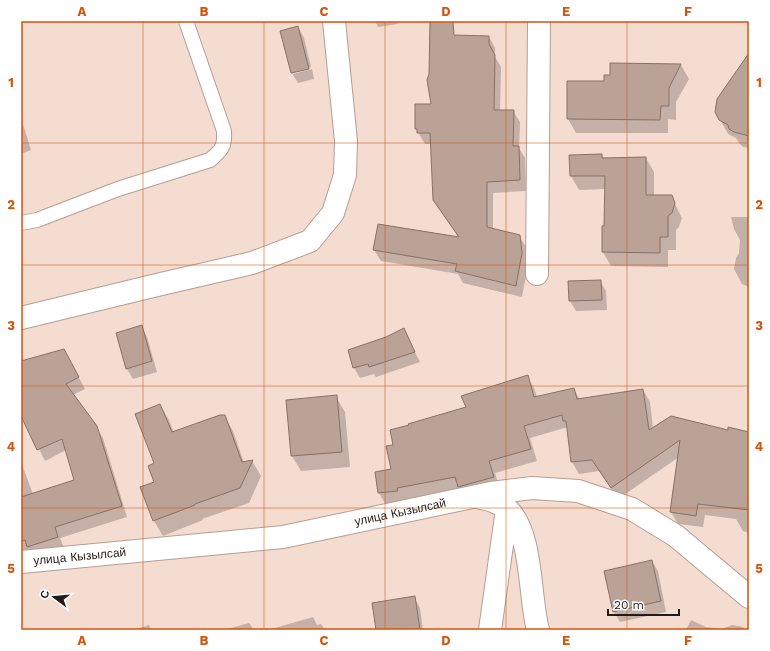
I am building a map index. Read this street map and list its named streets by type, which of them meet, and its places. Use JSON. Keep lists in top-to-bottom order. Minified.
{"streets":{"street":["улица Кызылсай"]},"scale_bar":"20 m","north":"left","grid":{"columns":["A","B","C","D","E","F"],"rows":["1","2","3","4","5"]}}
